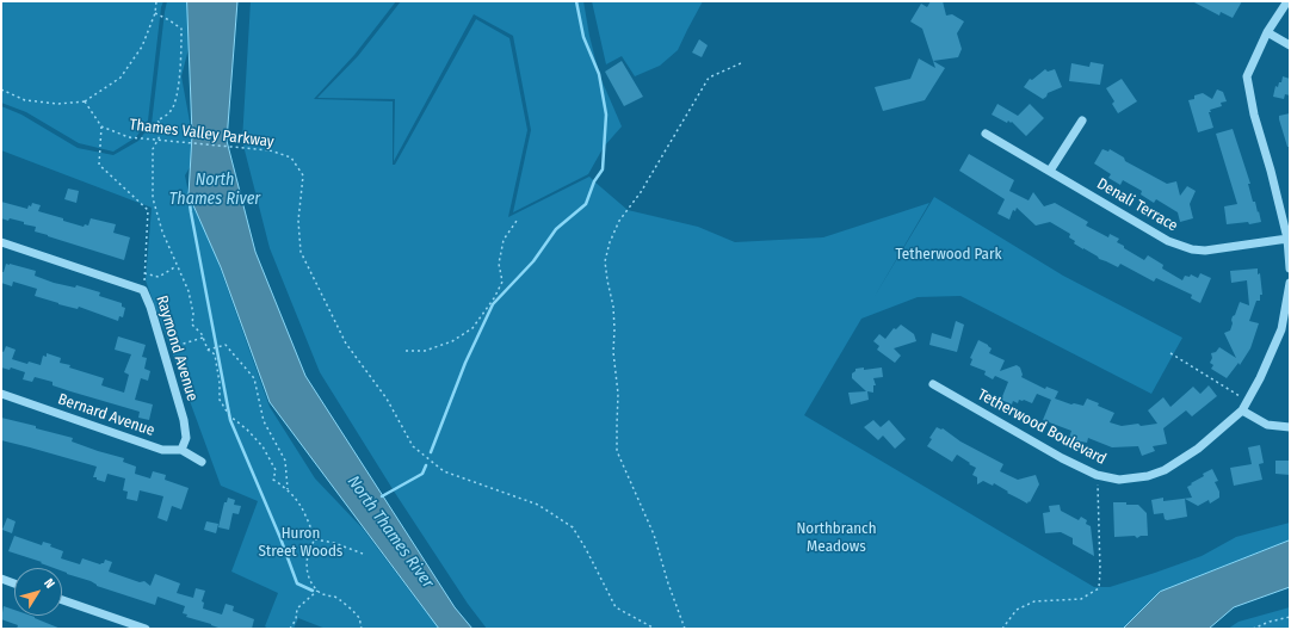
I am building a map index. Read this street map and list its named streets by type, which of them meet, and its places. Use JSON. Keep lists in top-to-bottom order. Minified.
{"streets":{"street":["Denali Terrace","Raymond Avenue","Bernard Avenue","Tetherwood Boulevard"],"path":["Thames Valley Parkway"]},"crossings":[["Raymond Avenue","Bernard Avenue"]],"water":["North Thames River"],"parks":["Tetherwood Park","Northbranch Meadows","Huron Street Woods"],"north":"top right"}
